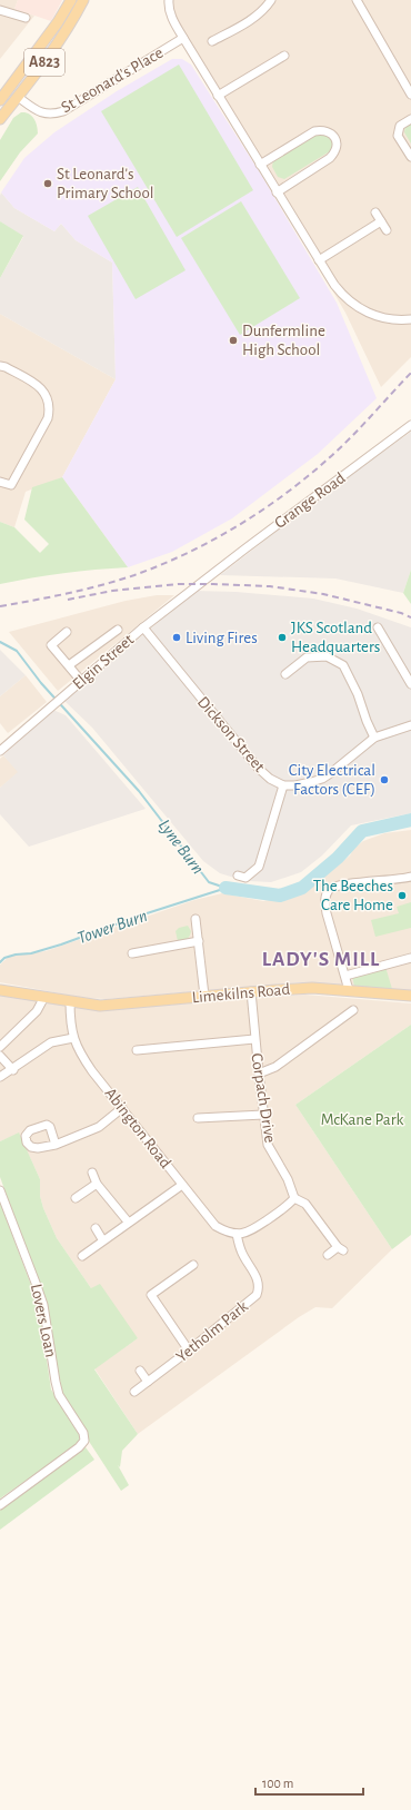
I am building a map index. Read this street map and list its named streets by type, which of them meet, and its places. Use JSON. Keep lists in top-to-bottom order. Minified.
{"streets":{"main road":["A823","Limekilns Road"],"street":["St Leonard's Place","Grange Road","Elgin Street","Dickson Street","Corpach Drive","Abington Road","Lovers Loan","Yetholm Park"]},"crossings":[["A823","St Leonard's Place"],["Grange Road","Elgin Street"],["Elgin Street","Dickson Street"],["Limekilns Road","Corpach Drive"],["Limekilns Road","Abington Road"],["Abington Road","Yetholm Park"]],"districts":["LADY'S MILL"],"water":["Lyne Burn","Tower Burn"],"parks":["McKane Park"],"places":["St Leonard's Primary School","Dunfermline High School","Living Fires","JKS Scotland Headquarters","City Electrical Factors (CEF)","The Beeches Care Home"],"scale_bar":"100 m"}
